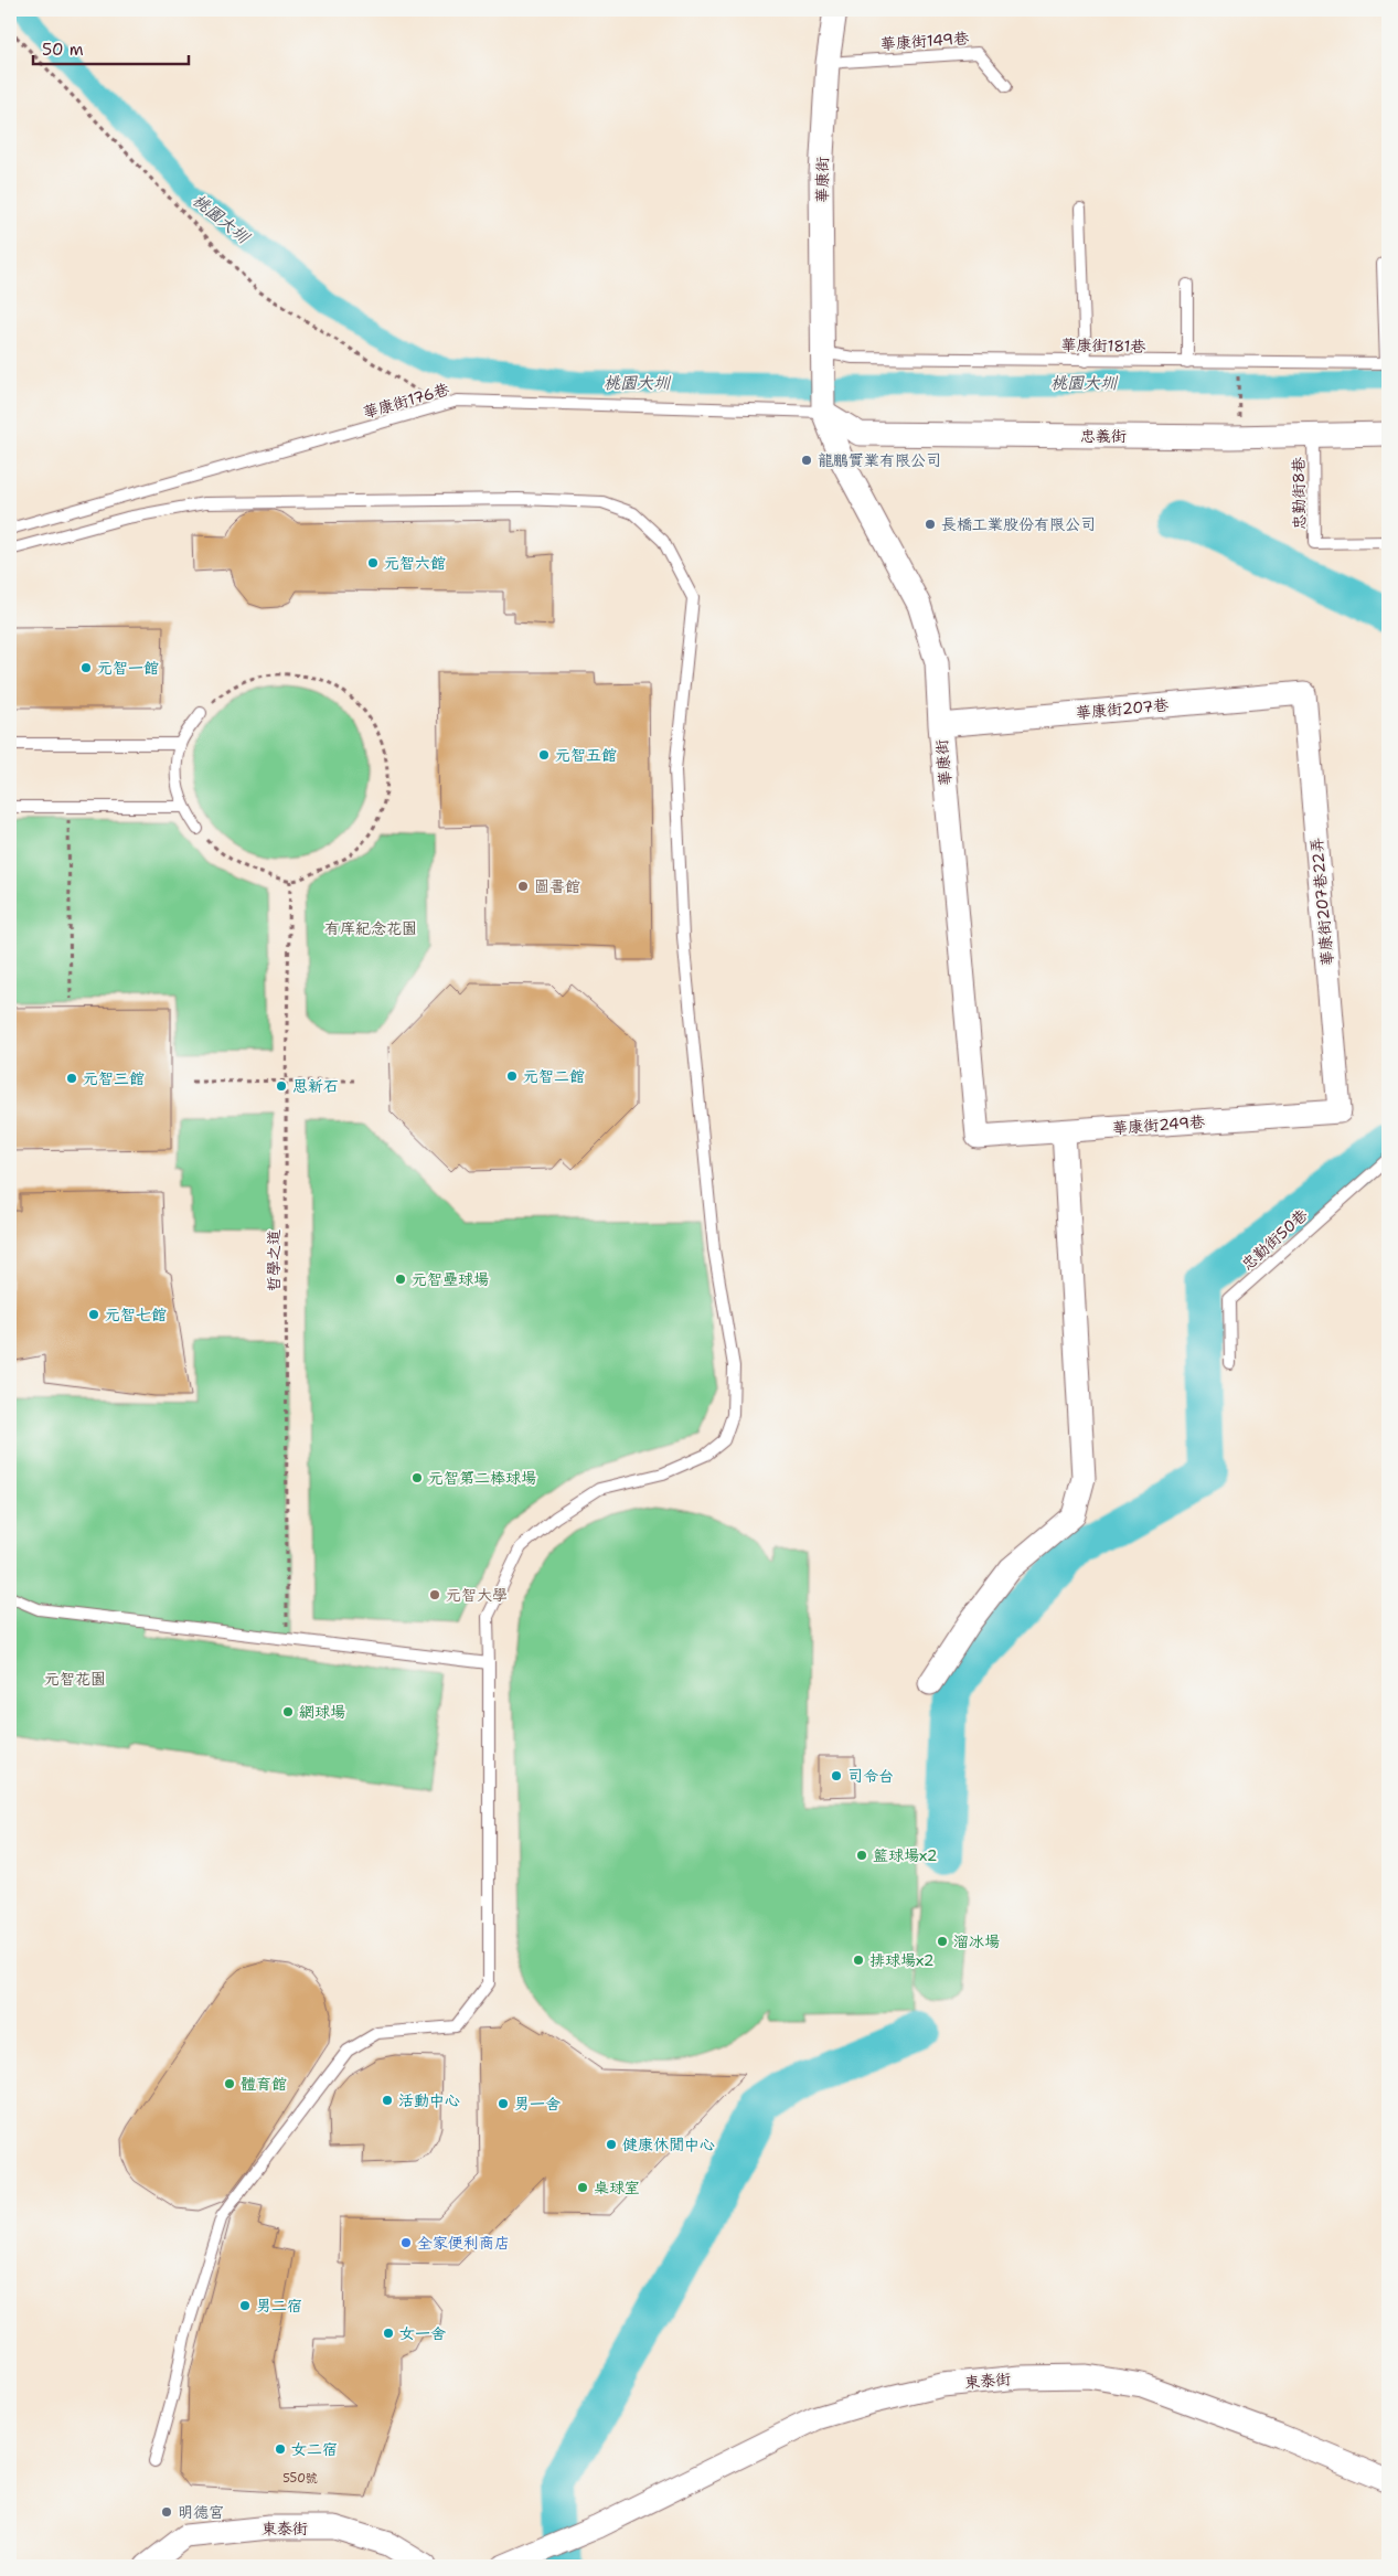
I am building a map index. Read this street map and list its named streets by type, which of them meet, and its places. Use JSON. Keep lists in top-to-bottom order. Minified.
{"streets":{"street":["華康街","忠義街","華康街207巷","華康街207巷22弄","華康街249巷","東泰街"],"lane":["華康街149巷","華康街181巷","華康街176巷","忠勤街8巷","忠勤街50巷"],"path":["哲學之道"]},"crossings":[["華康街149巷","華康街"],["華康街","華康街181巷"],["華康街","華康街176巷"],["華康街","忠義街"],["華康街","華康街207巷"],["華康街","華康街249巷"],["華康街176巷","忠義街"],["忠義街","忠勤街8巷"],["華康街207巷","華康街207巷22弄"],["華康街207巷22弄","華康街249巷"]],"water":["桃園大圳"],"parks":["有庠紀念花園","元智花園"],"places":["龍鵬實業有限公司","長橋工業股份有限公司","元智六館","元智一館","元智五館","圖書館","元智二館","元智三館","思新石","元智壘球場","元智七館","元智第二棒球場","元智大學","網球場","司令台","籃球場x2","溜冰場","排球場x2","體育館","活動中心","男一舍","健康休閒中心","桌球室","全家便利商店","男二宿","女一舍","女二宿","明德宮"],"house_numbers":["550號"],"scale_bar":"50 m"}
